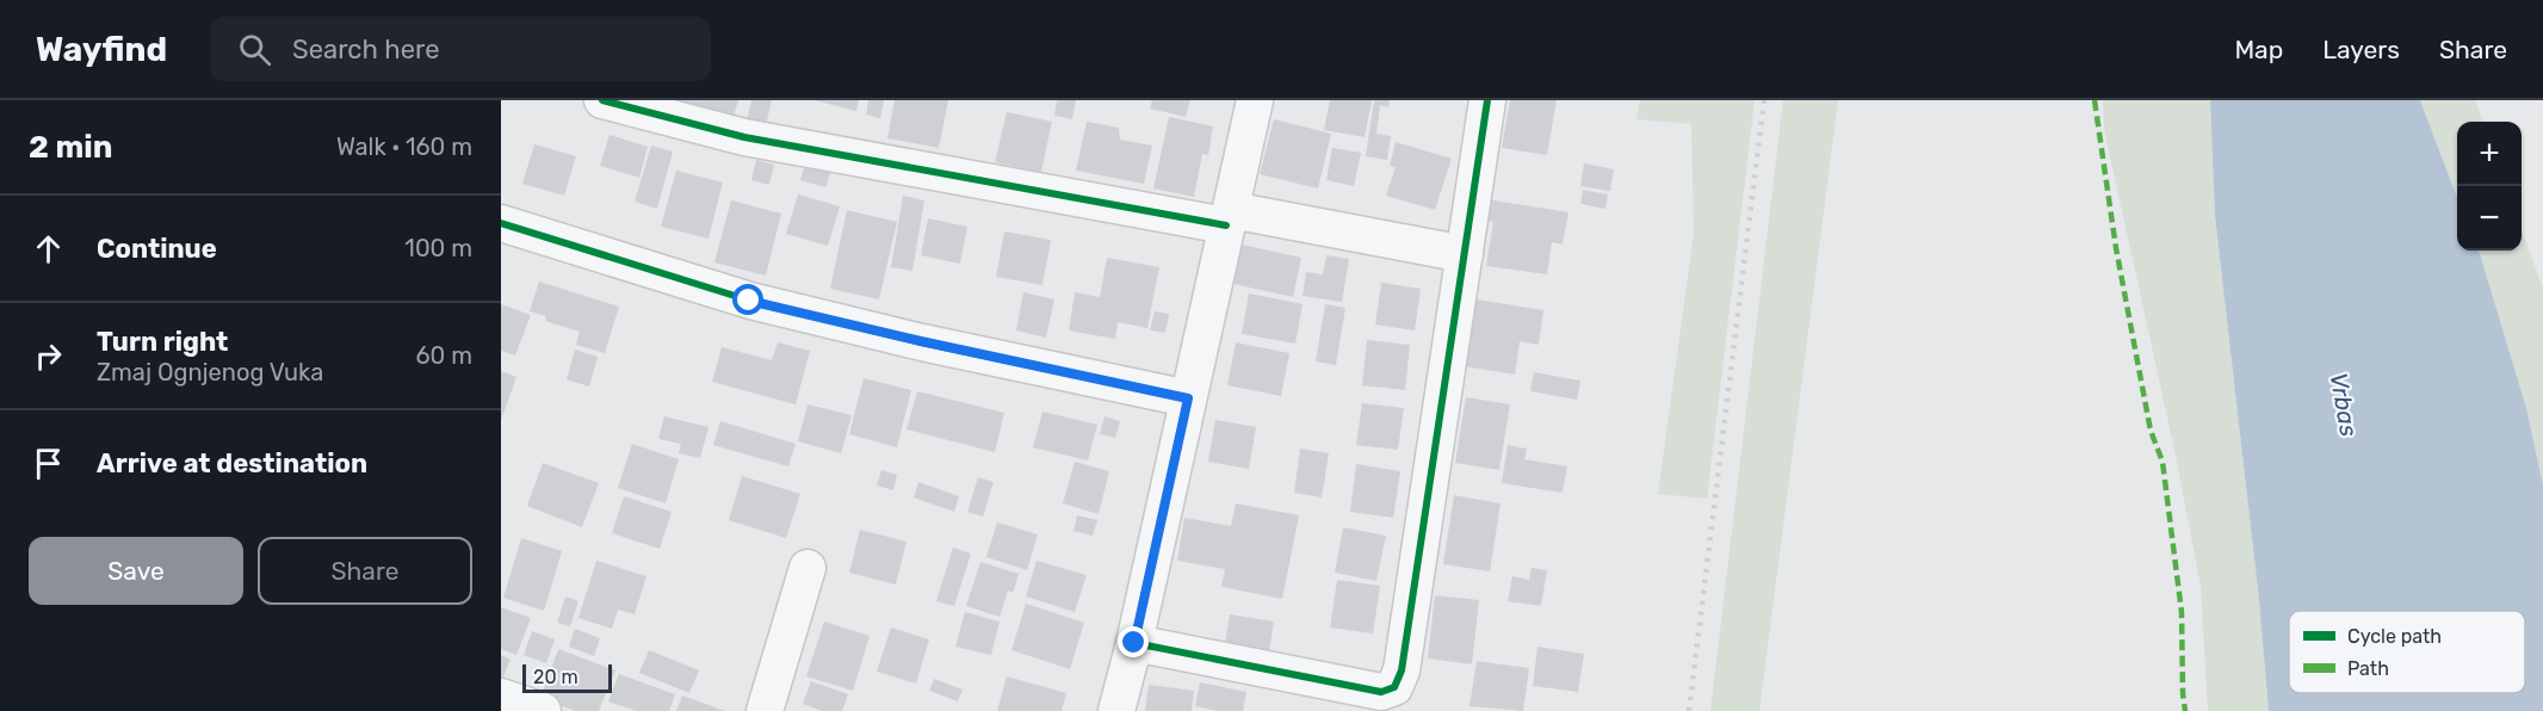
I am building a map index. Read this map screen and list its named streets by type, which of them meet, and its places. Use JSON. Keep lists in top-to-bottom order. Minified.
{"water":["Vrbas"],"legend":["Cycle path","Path"],"scale_bar":"20 m","page":{"header":"Wayfind","search":"Search here","nav":["Map","Layers","Share"],"heading":["2 min","Walk · 160 m"],"map_buttons":["+","−"],"list":[["Continue","100 m"],["Turn right","Zmaj Ognjenog Vuka","60 m"],"Arrive at destination"],"buttons":["Save","Share"],"scale":"20 m"}}
